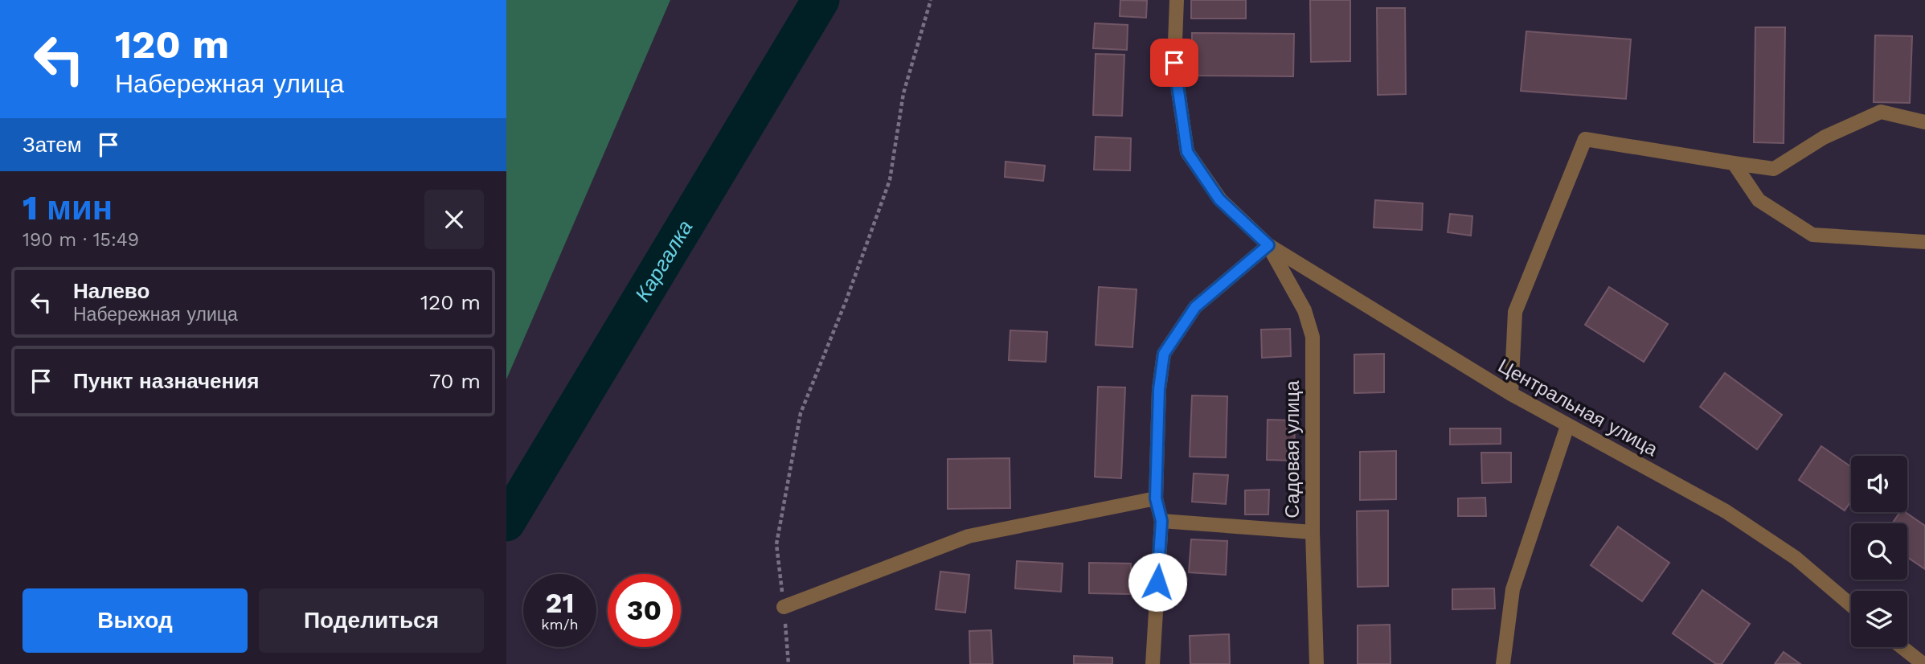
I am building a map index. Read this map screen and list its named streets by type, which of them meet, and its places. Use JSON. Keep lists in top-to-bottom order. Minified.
{"streets":{"street":["Центральная улица","Садовая улица"]},"crossings":[["Центральная улица","Садовая улица"]],"water":["Каргалка"],"page":{"turn":["120 m","Набережная улица"],"then":"Затем","heading":["1 мин","190 m · 15:49"],"list":[{"name":"Налево","note":"Набережная улица","value":"120 m"},{"name":"Пункт назначения","value":"70 m"}],"speed":"21 km/h","limit":"30","buttons":["Выход","Поделиться"]}}
